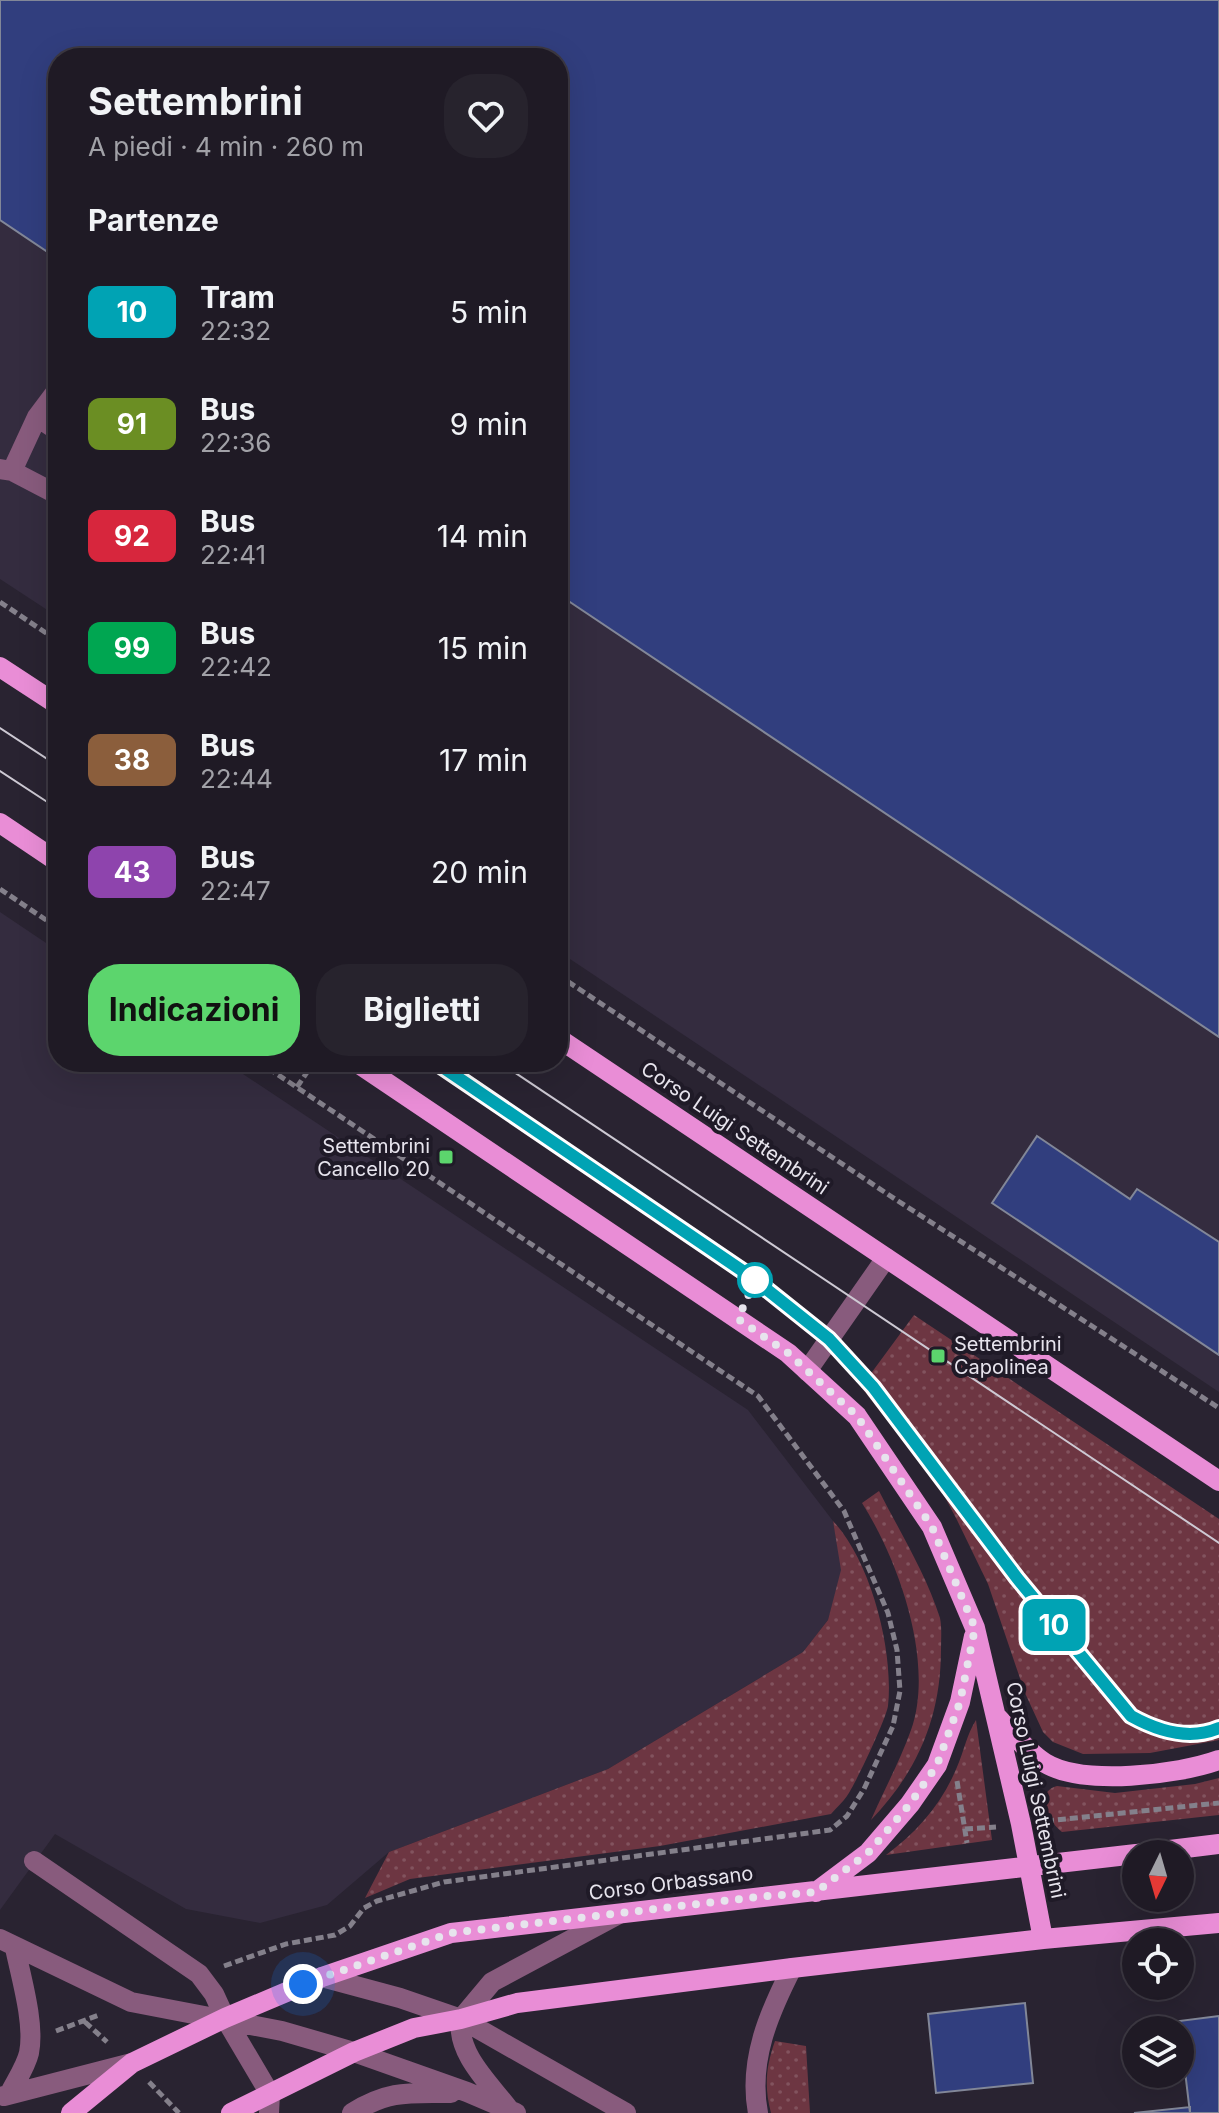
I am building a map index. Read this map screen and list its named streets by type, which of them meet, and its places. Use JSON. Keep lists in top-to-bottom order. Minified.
{"streets":{"main road":["Corso Luigi Settembrini","Corso Orbassano"]},"crossings":[["Corso Luigi Settembrini","Corso Orbassano"]],"places":{"transit":["Settembrini Cancello 20","Settembrini Capolinea"]},"lines":["tram line 10"],"north":"bottom","page":{"on_map":"10","heading":[["Settembrini","A piedi · 4 min · 260 m"],"Partenze"],"list":[{"mark":"10","name":"Tram","note":"22:32","value":"5 min"},{"mark":"91","name":"Bus","note":"22:36","value":"9 min"},{"mark":"92","name":"Bus","note":"22:41","value":"14 min"},{"mark":"99","name":"Bus","note":"22:42","value":"15 min"},{"mark":"38","name":"Bus","note":"22:44","value":"17 min"},{"mark":"43","name":"Bus","note":"22:47","value":"20 min"}],"buttons":["Indicazioni","Biglietti"]}}
